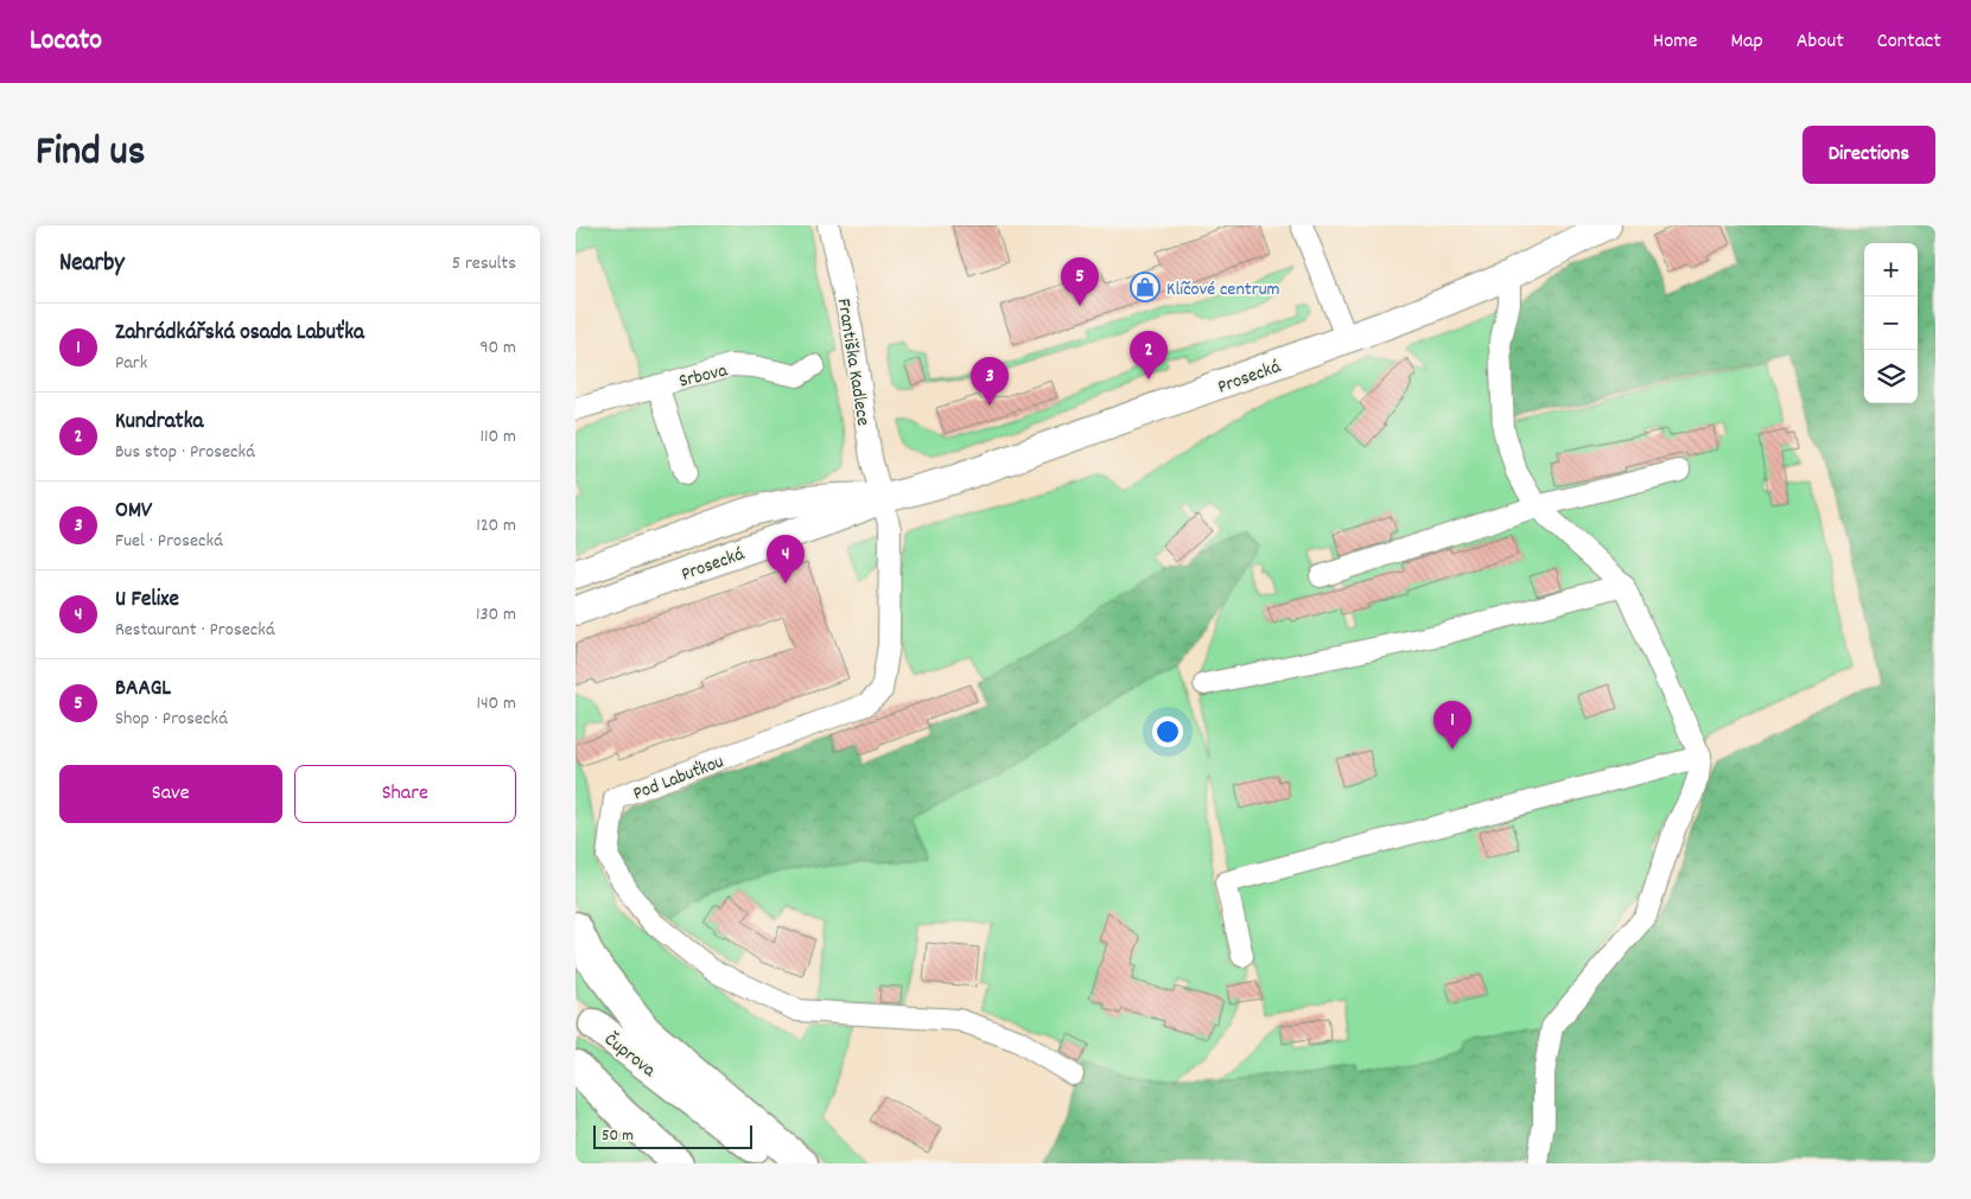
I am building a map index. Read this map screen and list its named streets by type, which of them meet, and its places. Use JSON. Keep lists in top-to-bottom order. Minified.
{"streets":{"main road":["Prosecká","Čuprova"],"street":["Františka Kadlece","Srbova","Pod Labuťkou"]},"crossings":[["Františka Kadlece","Prosecká"],["Františka Kadlece","Pod Labuťkou"],["Prosecká","Pod Labuťkou"]],"places":{"shop":["Klíčové centrum"]},"scale_bar":"50 m","page":{"header":"Locato","nav":["Home","Map","About","Contact"],"title":"Find us","buttons":["Directions",["Save","Share"]],"heading":["Nearby","5 results"],"map_buttons":["+","−"],"pins":["5","2","3","4","1"],"list":[{"mark":"1","name":"Zahrádkářská osada Labuťka","note":"Park","value":"90 m"},{"mark":"2","name":"Kundratka","note":"Bus stop · Prosecká","value":"110 m"},{"mark":"3","name":"OMV","note":"Fuel · Prosecká","value":"120 m"},{"mark":"4","name":"U Felixe","note":"Restaurant · Prosecká","value":"130 m"},{"mark":"5","name":"BAAGL","note":"Shop · Prosecká","value":"140 m"}],"scale":"50 m"}}
